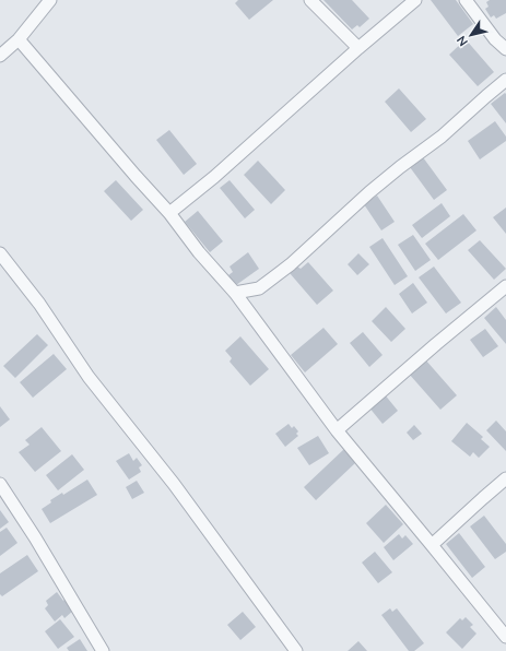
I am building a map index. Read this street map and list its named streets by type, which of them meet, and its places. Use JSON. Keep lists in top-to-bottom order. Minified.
{"north":"bottom left"}
